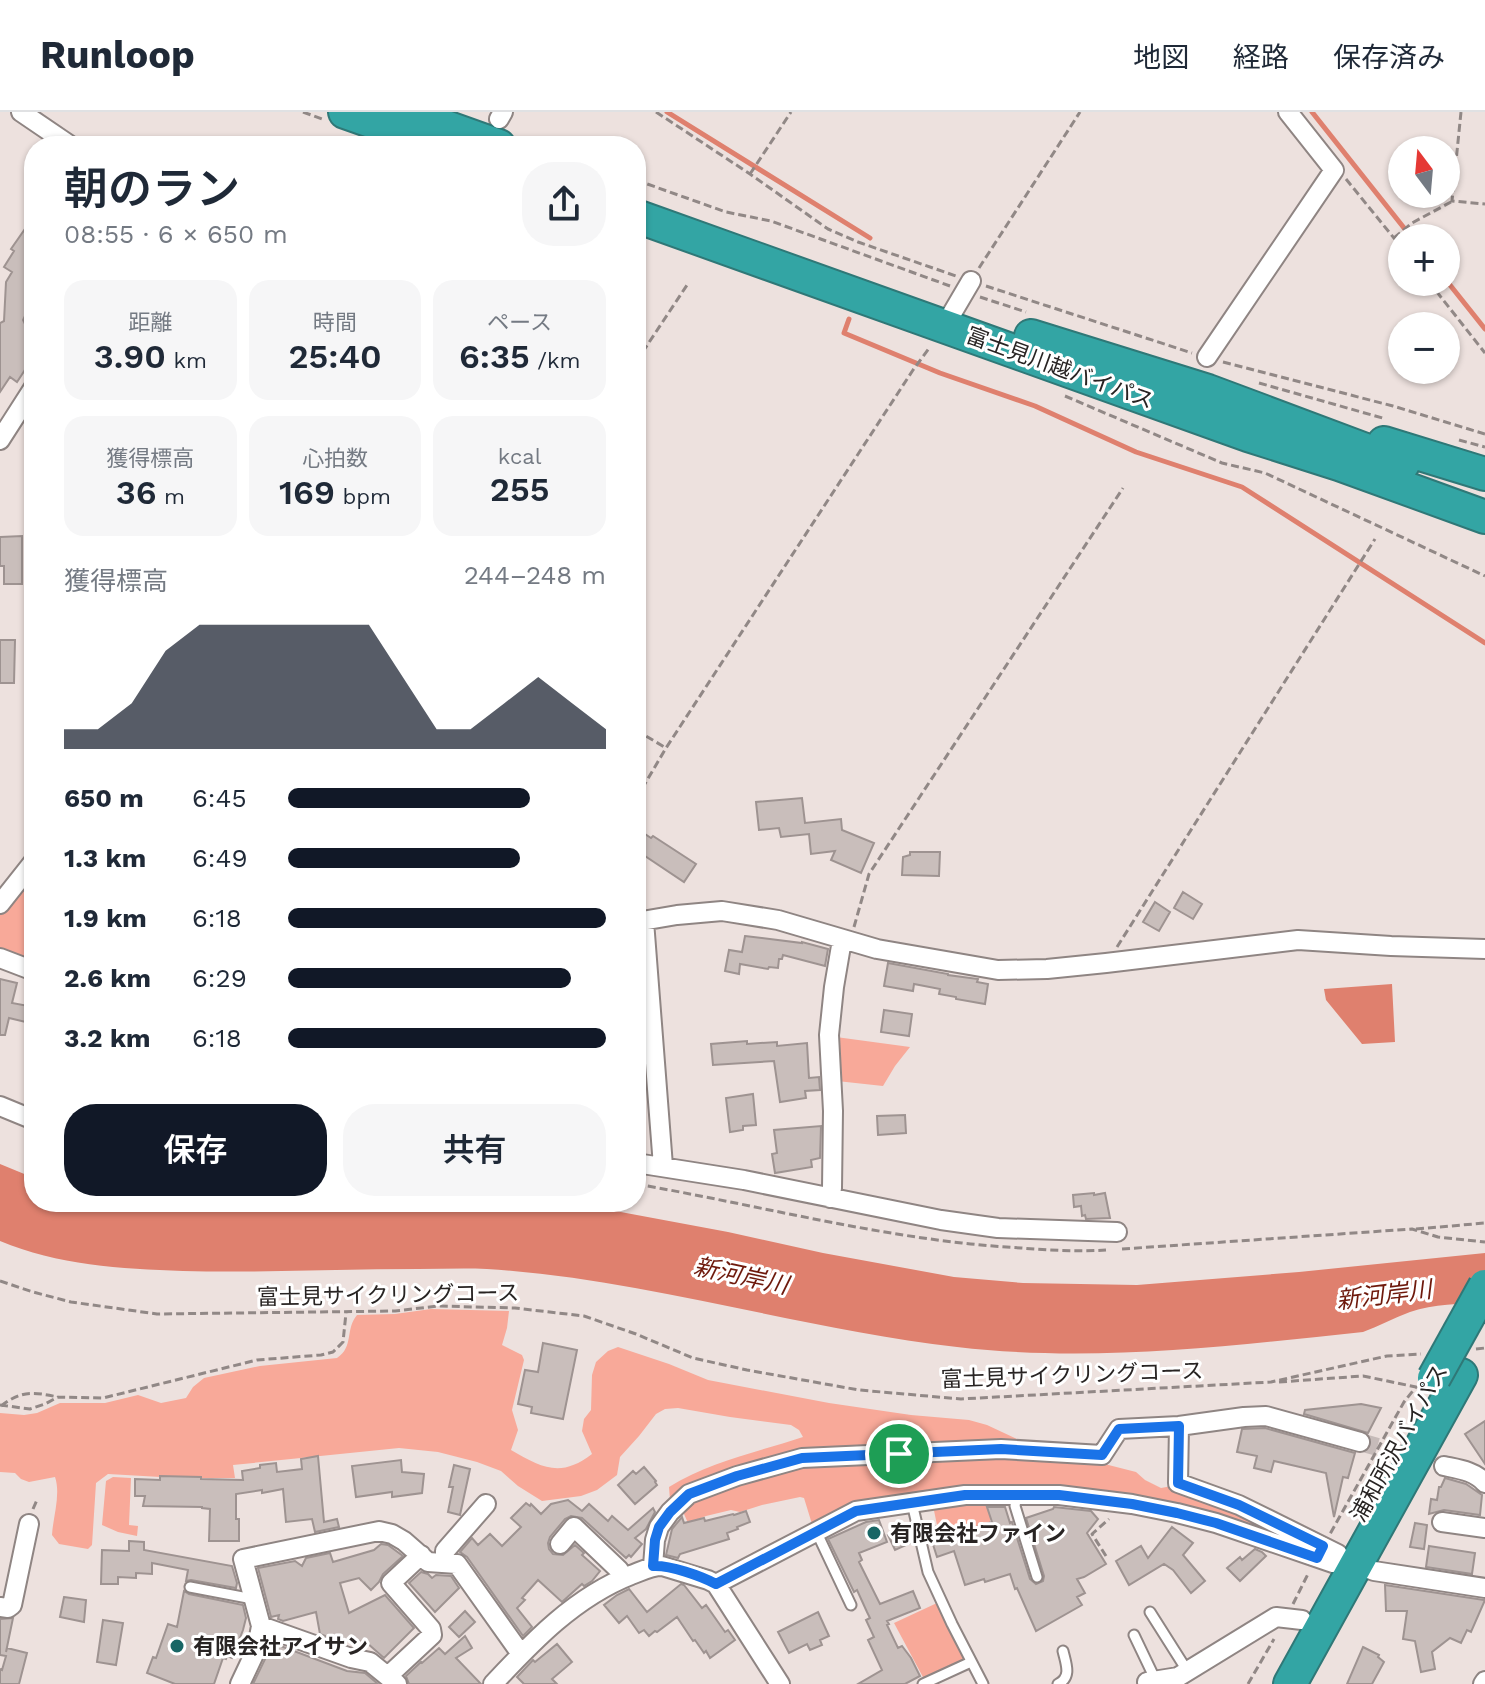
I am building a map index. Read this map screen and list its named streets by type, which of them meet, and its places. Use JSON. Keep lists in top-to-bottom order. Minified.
{"streets":{"highway":["富士見川越バイパス","浦和所沢バイパス"],"path":["富士見サイクリングコース"]},"crossings":[["富士見サイクリングコース","浦和所沢バイパス"]],"water":["新河岸川"],"places":["有限会社ファイン","有限会社アイサン"],"north":"top","page":{"header":"Runloop","nav":["地図","経路","保存済み"],"map_buttons":["+","−"],"heading":["朝のラン","08:55 · 6 × 650 m"],"stats":[["距離","3.90 km"],["時間","25:40"],["ペース","6:35 /km"],["獲得標高","36 m"],["心拍数","169 bpm"],["kcal","255"]],"chart":["獲得標高","244–248 m"],"list":[{"name":"650 m","note":"6:45"},{"name":"1.3 km","note":"6:49"},{"name":"1.9 km","note":"6:18"},{"name":"2.6 km","note":"6:29"},{"name":"3.2 km","note":"6:18"}],"buttons":["保存","共有"]}}
